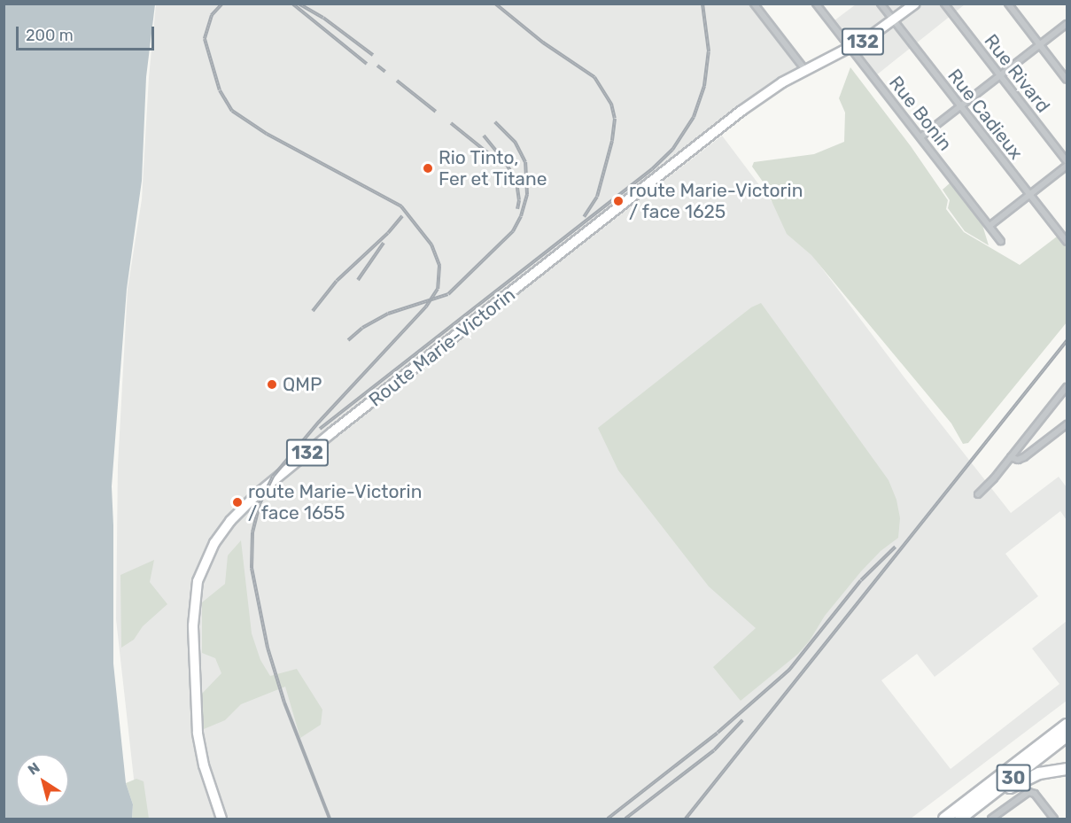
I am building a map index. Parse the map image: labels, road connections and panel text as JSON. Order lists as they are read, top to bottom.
{
  "streets": {
    "highway": ["30"],
    "main road": ["132", "Route Marie-Victorin"],
    "street": ["Rue Rivard", "Rue Bonin", "Rue Cadieux"]
  },
  "crossings": [
    ["Rue Bonin", "Route Marie-Victorin"],
    ["Rue Cadieux", "Route Marie-Victorin"]
  ],
  "places": [
    "Rio Tinto, Fer et Titane",
    "route Marie-Victorin / face 1625",
    "QMP",
    "route Marie-Victorin / face 1655"
  ],
  "scale_bar": "200 m",
  "north": "top left"
}
